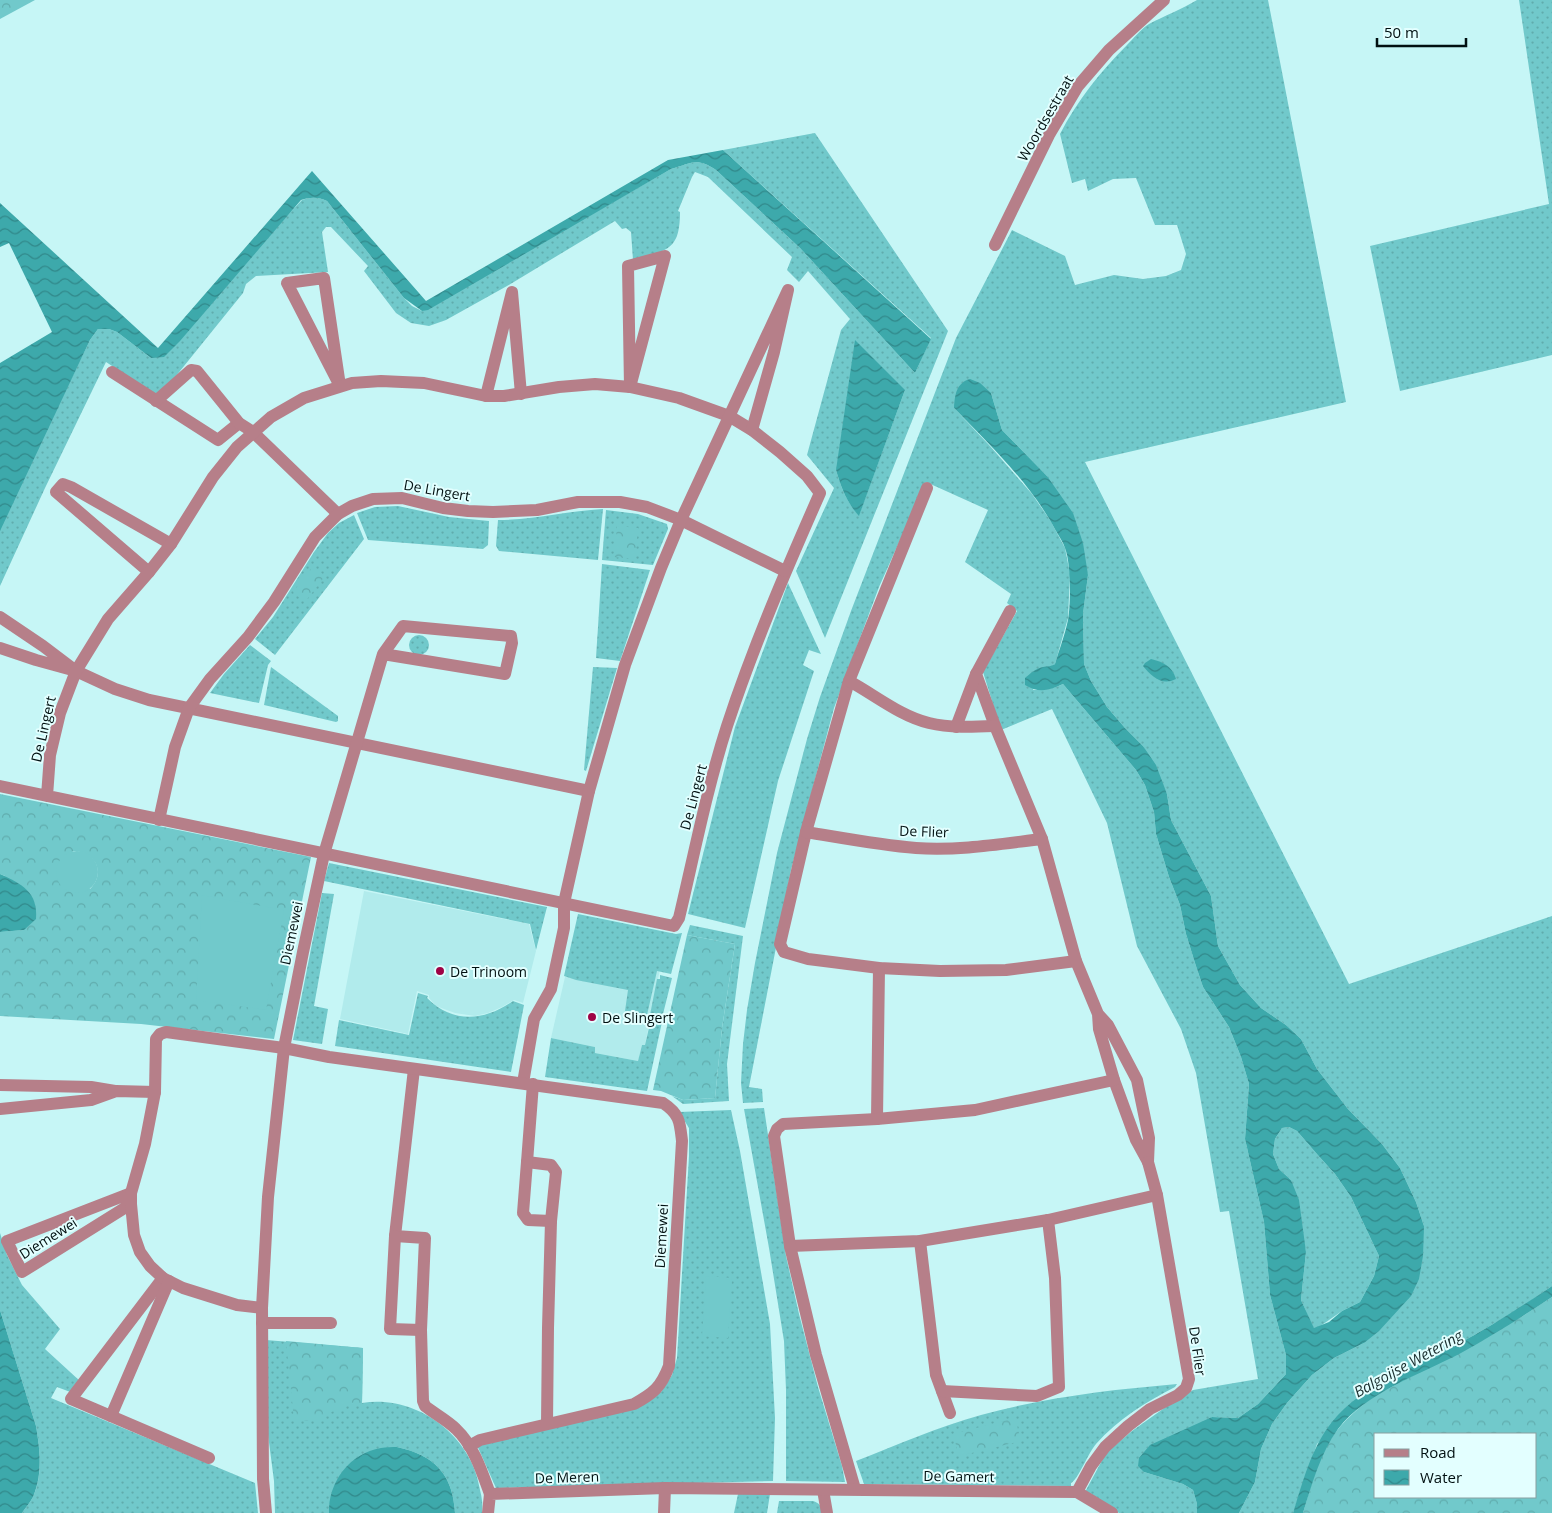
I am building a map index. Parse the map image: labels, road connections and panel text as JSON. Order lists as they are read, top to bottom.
{
  "streets": {
    "street": [
      "Woordsestraat",
      "De Lingert",
      "De Flier",
      "Diemewei",
      "De Gamert",
      "De Meren"
    ]
  },
  "crossings": [
    ["De Lingert", "Diemewei"],
    ["De Flier", "De Gamert"],
    ["De Gamert", "De Meren"]
  ],
  "water": ["Balgoijse Wetering"],
  "places": ["De Trinoom", "De Slingert"],
  "legend": ["Road", "Water"],
  "scale_bar": "50 m"
}
